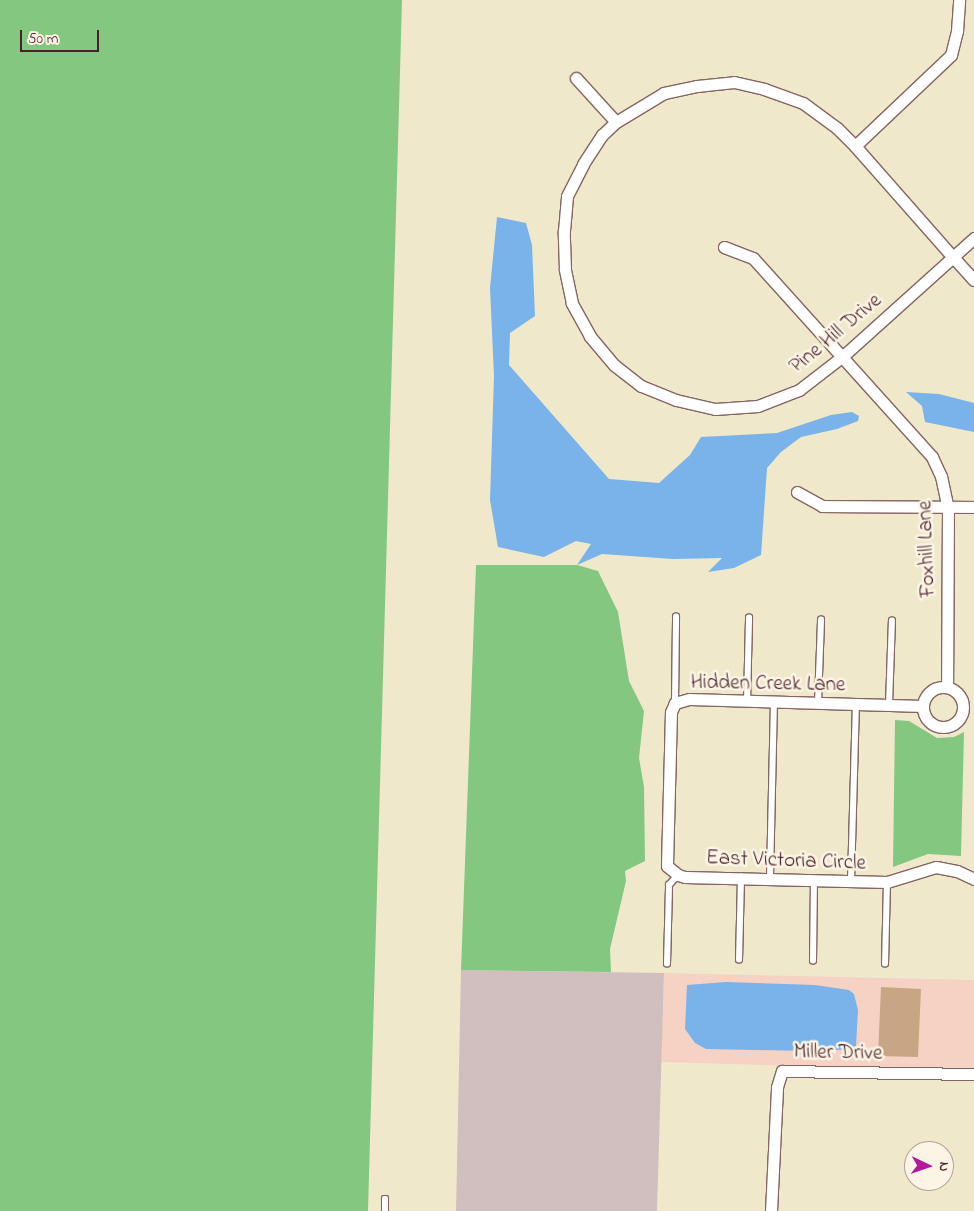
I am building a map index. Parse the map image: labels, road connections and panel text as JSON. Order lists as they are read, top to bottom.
{
  "streets": {
    "street": [
      "Pine Hill Drive",
      "Foxhill Lane",
      "Hidden Creek Lane",
      "East Victoria Circle",
      "Miller Drive"
    ]
  },
  "crossings": [
    ["Pine Hill Drive", "Foxhill Lane"],
    ["Foxhill Lane", "Hidden Creek Lane"],
    ["Hidden Creek Lane", "East Victoria Circle"]
  ],
  "scale_bar": "50 m",
  "north": "right"
}
